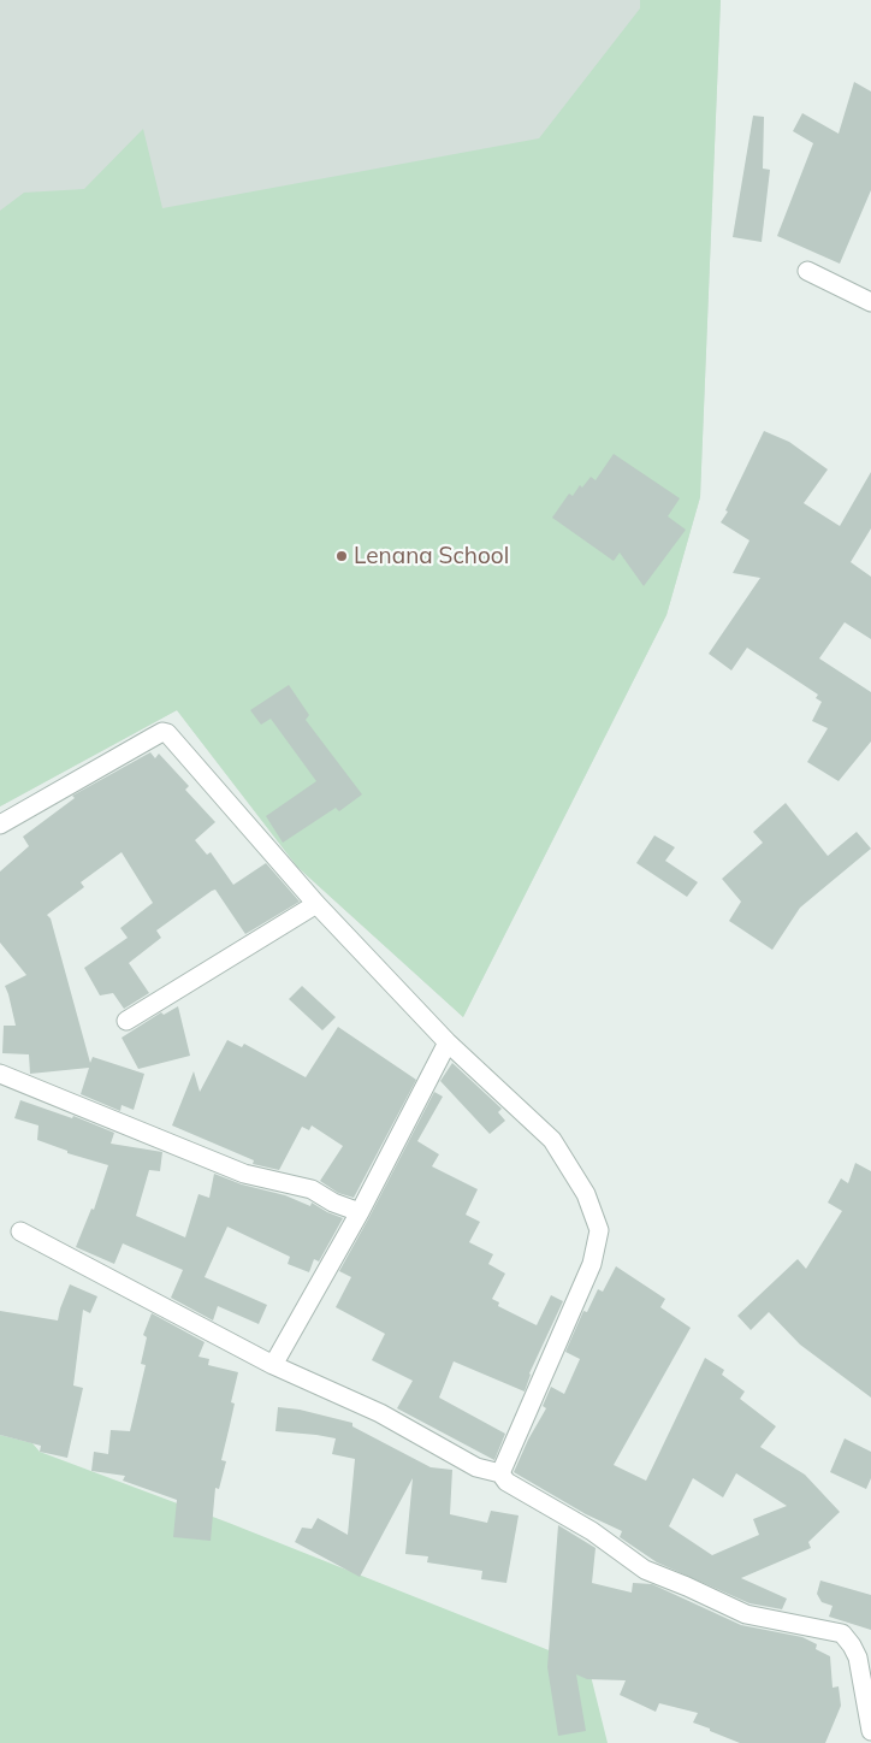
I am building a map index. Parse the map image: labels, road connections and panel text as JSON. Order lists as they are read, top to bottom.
{
  "places": ["Lenana School"]
}
